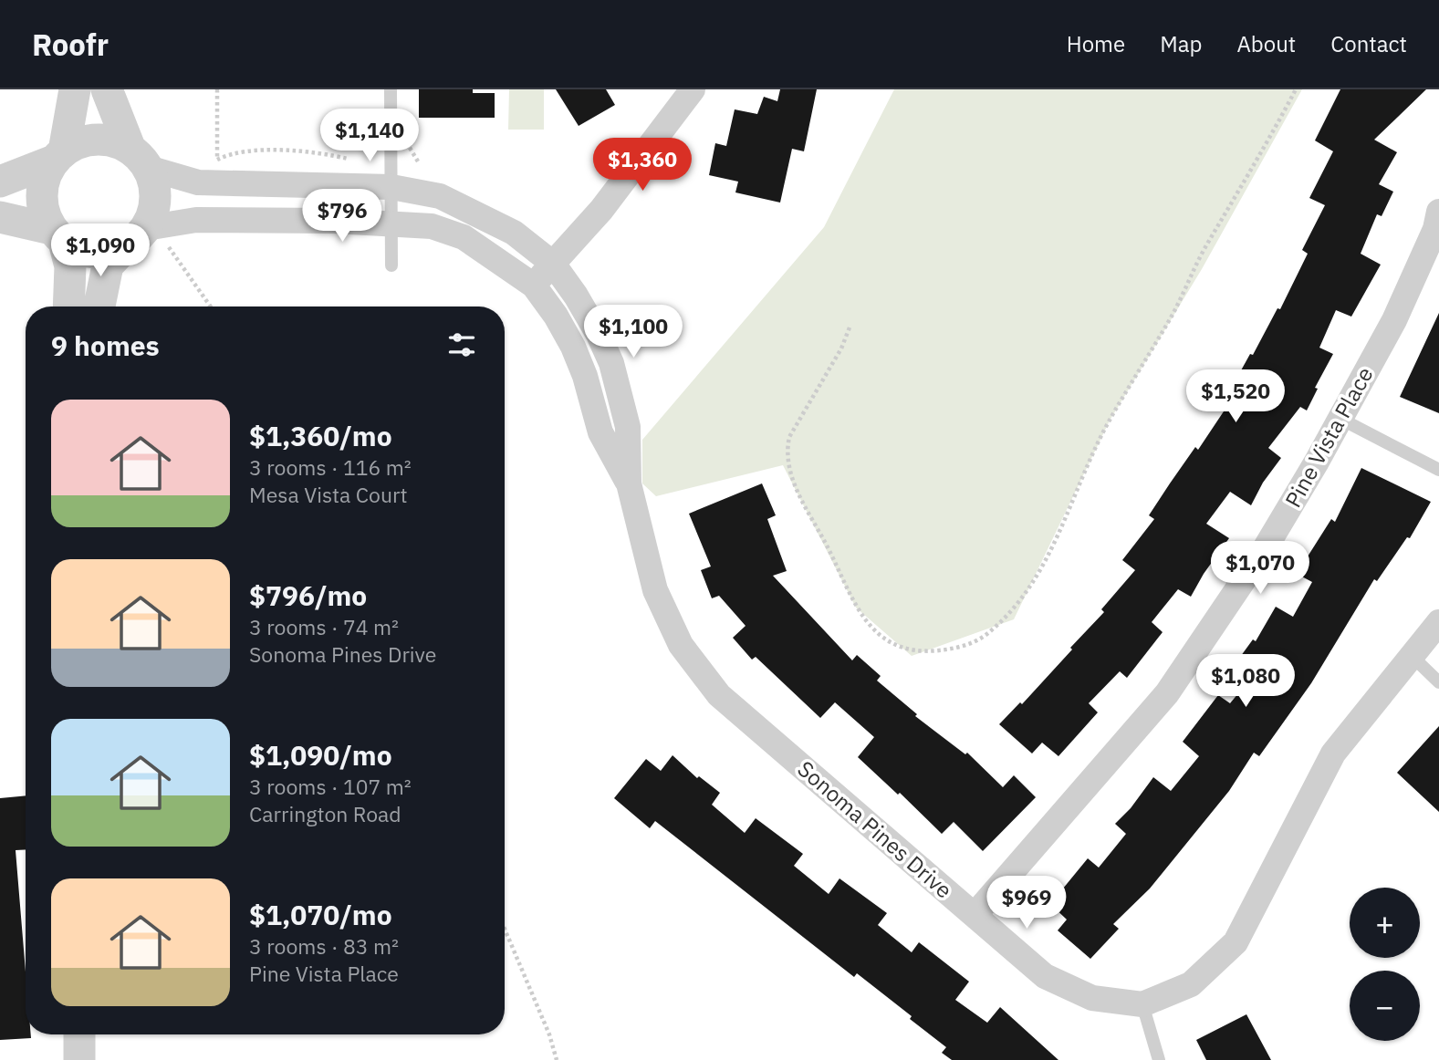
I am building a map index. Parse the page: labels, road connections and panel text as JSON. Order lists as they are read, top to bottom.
{
  "streets": {
    "street": ["Pine Vista Place", "Sonoma Pines Drive"]
  },
  "crossings": [
    ["Pine Vista Place", "Sonoma Pines Drive"]
  ],
  "page": {
    "header": "Roofr",
    "nav": [
      "Home",
      "Map",
      "About",
      "Contact"
    ],
    "price": [
      "$1,140",
      "$1,360",
      "$796",
      "$1,090",
      "$1,100",
      "$1,520",
      "$1,070",
      "$1,080",
      "$969"
    ],
    "heading": "9 homes",
    "list": [
      {
        "name": "$1,360/mo",
        "note": "3 rooms · 116 m² · Mesa Vista Court"
      },
      {
        "name": "$796/mo",
        "note": "3 rooms · 74 m² · Sonoma Pines Drive"
      },
      {
        "name": "$1,090/mo",
        "note": "3 rooms · 107 m² · Carrington Road"
      },
      {
        "name": "$1,070/mo",
        "note": "3 rooms · 83 m² · Pine Vista Place"
      }
    ],
    "map_buttons": ["+", "−"]
  }
}
